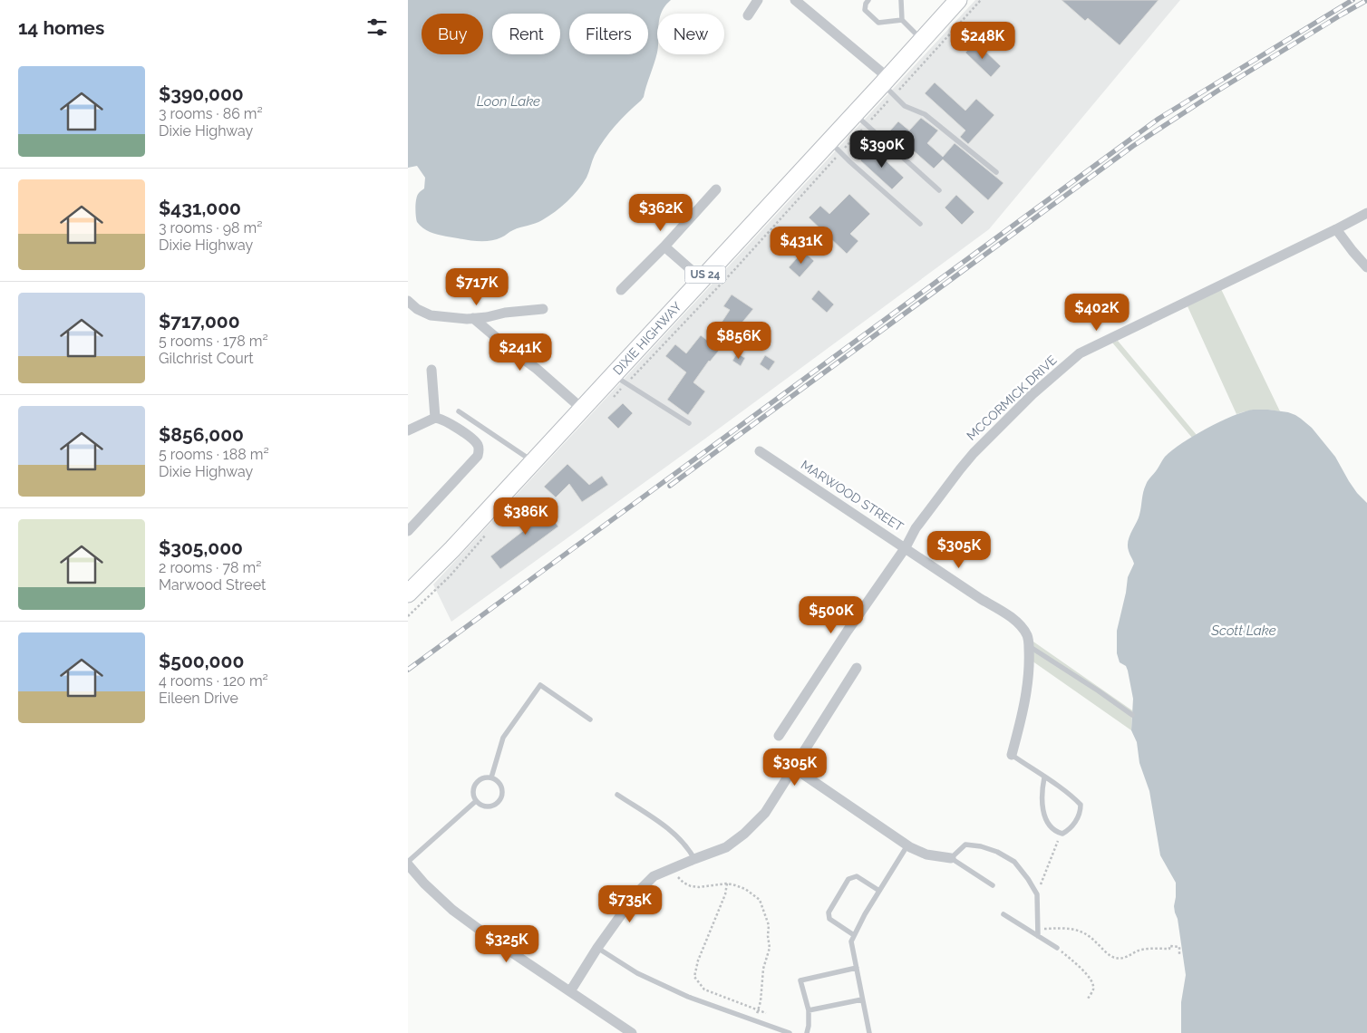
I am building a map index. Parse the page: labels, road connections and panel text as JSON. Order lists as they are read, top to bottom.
{
  "streets": {
    "main road": ["US 24", "DIXIE HIGHWAY"],
    "street": ["MCCORMICK DRIVE", "MARWOOD STREET"]
  },
  "crossings": [
    ["MCCORMICK DRIVE", "MARWOOD STREET"]
  ],
  "water": ["Loon Lake", "Scott Lake"],
  "page": {
    "heading": "14 homes",
    "chip": [
      "Buy",
      "Rent",
      "Filters",
      "New"
    ],
    "price": [
      "$248K",
      "$390K",
      "$362K",
      "$431K",
      "$717K",
      "$402K",
      "$856K",
      "$241K",
      "$386K",
      "$305K",
      "$500K",
      "$305K",
      "$735K",
      "$325K"
    ],
    "list": [
      {
        "name": "$390,000",
        "note": "3 rooms · 86 m² · Dixie Highway"
      },
      {
        "name": "$431,000",
        "note": "3 rooms · 98 m² · Dixie Highway"
      },
      {
        "name": "$717,000",
        "note": "5 rooms · 178 m² · Gilchrist Court"
      },
      {
        "name": "$856,000",
        "note": "5 rooms · 188 m² · Dixie Highway"
      },
      {
        "name": "$305,000",
        "note": "2 rooms · 78 m² · Marwood Street"
      },
      {
        "name": "$500,000",
        "note": "4 rooms · 120 m² · Eileen Drive"
      }
    ]
  }
}
